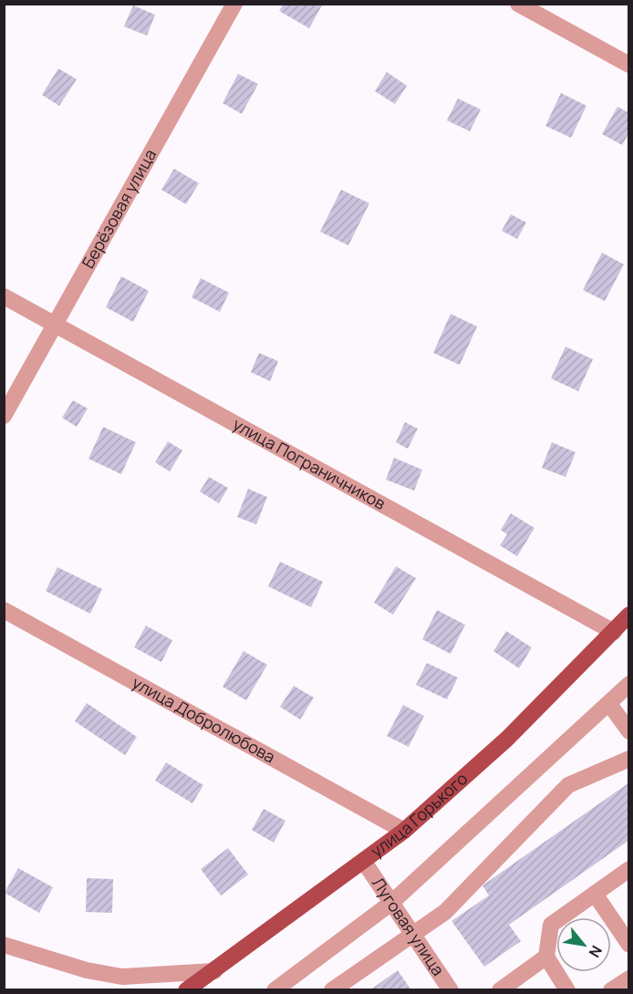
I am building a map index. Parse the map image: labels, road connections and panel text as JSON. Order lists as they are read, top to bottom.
{
  "streets": {
    "main road": ["улица Горького"],
    "street": [
      "Берёзовая улица",
      "улица Пограничников",
      "улица Добролюбова",
      "Луговая улица"
    ]
  },
  "crossings": [
    ["Берёзовая улица", "улица Пограничников"],
    ["улица Пограничников", "улица Горького"],
    ["улица Добролюбова", "улица Горького"],
    ["улица Горького", "Луговая улица"]
  ],
  "north": "bottom right"
}
